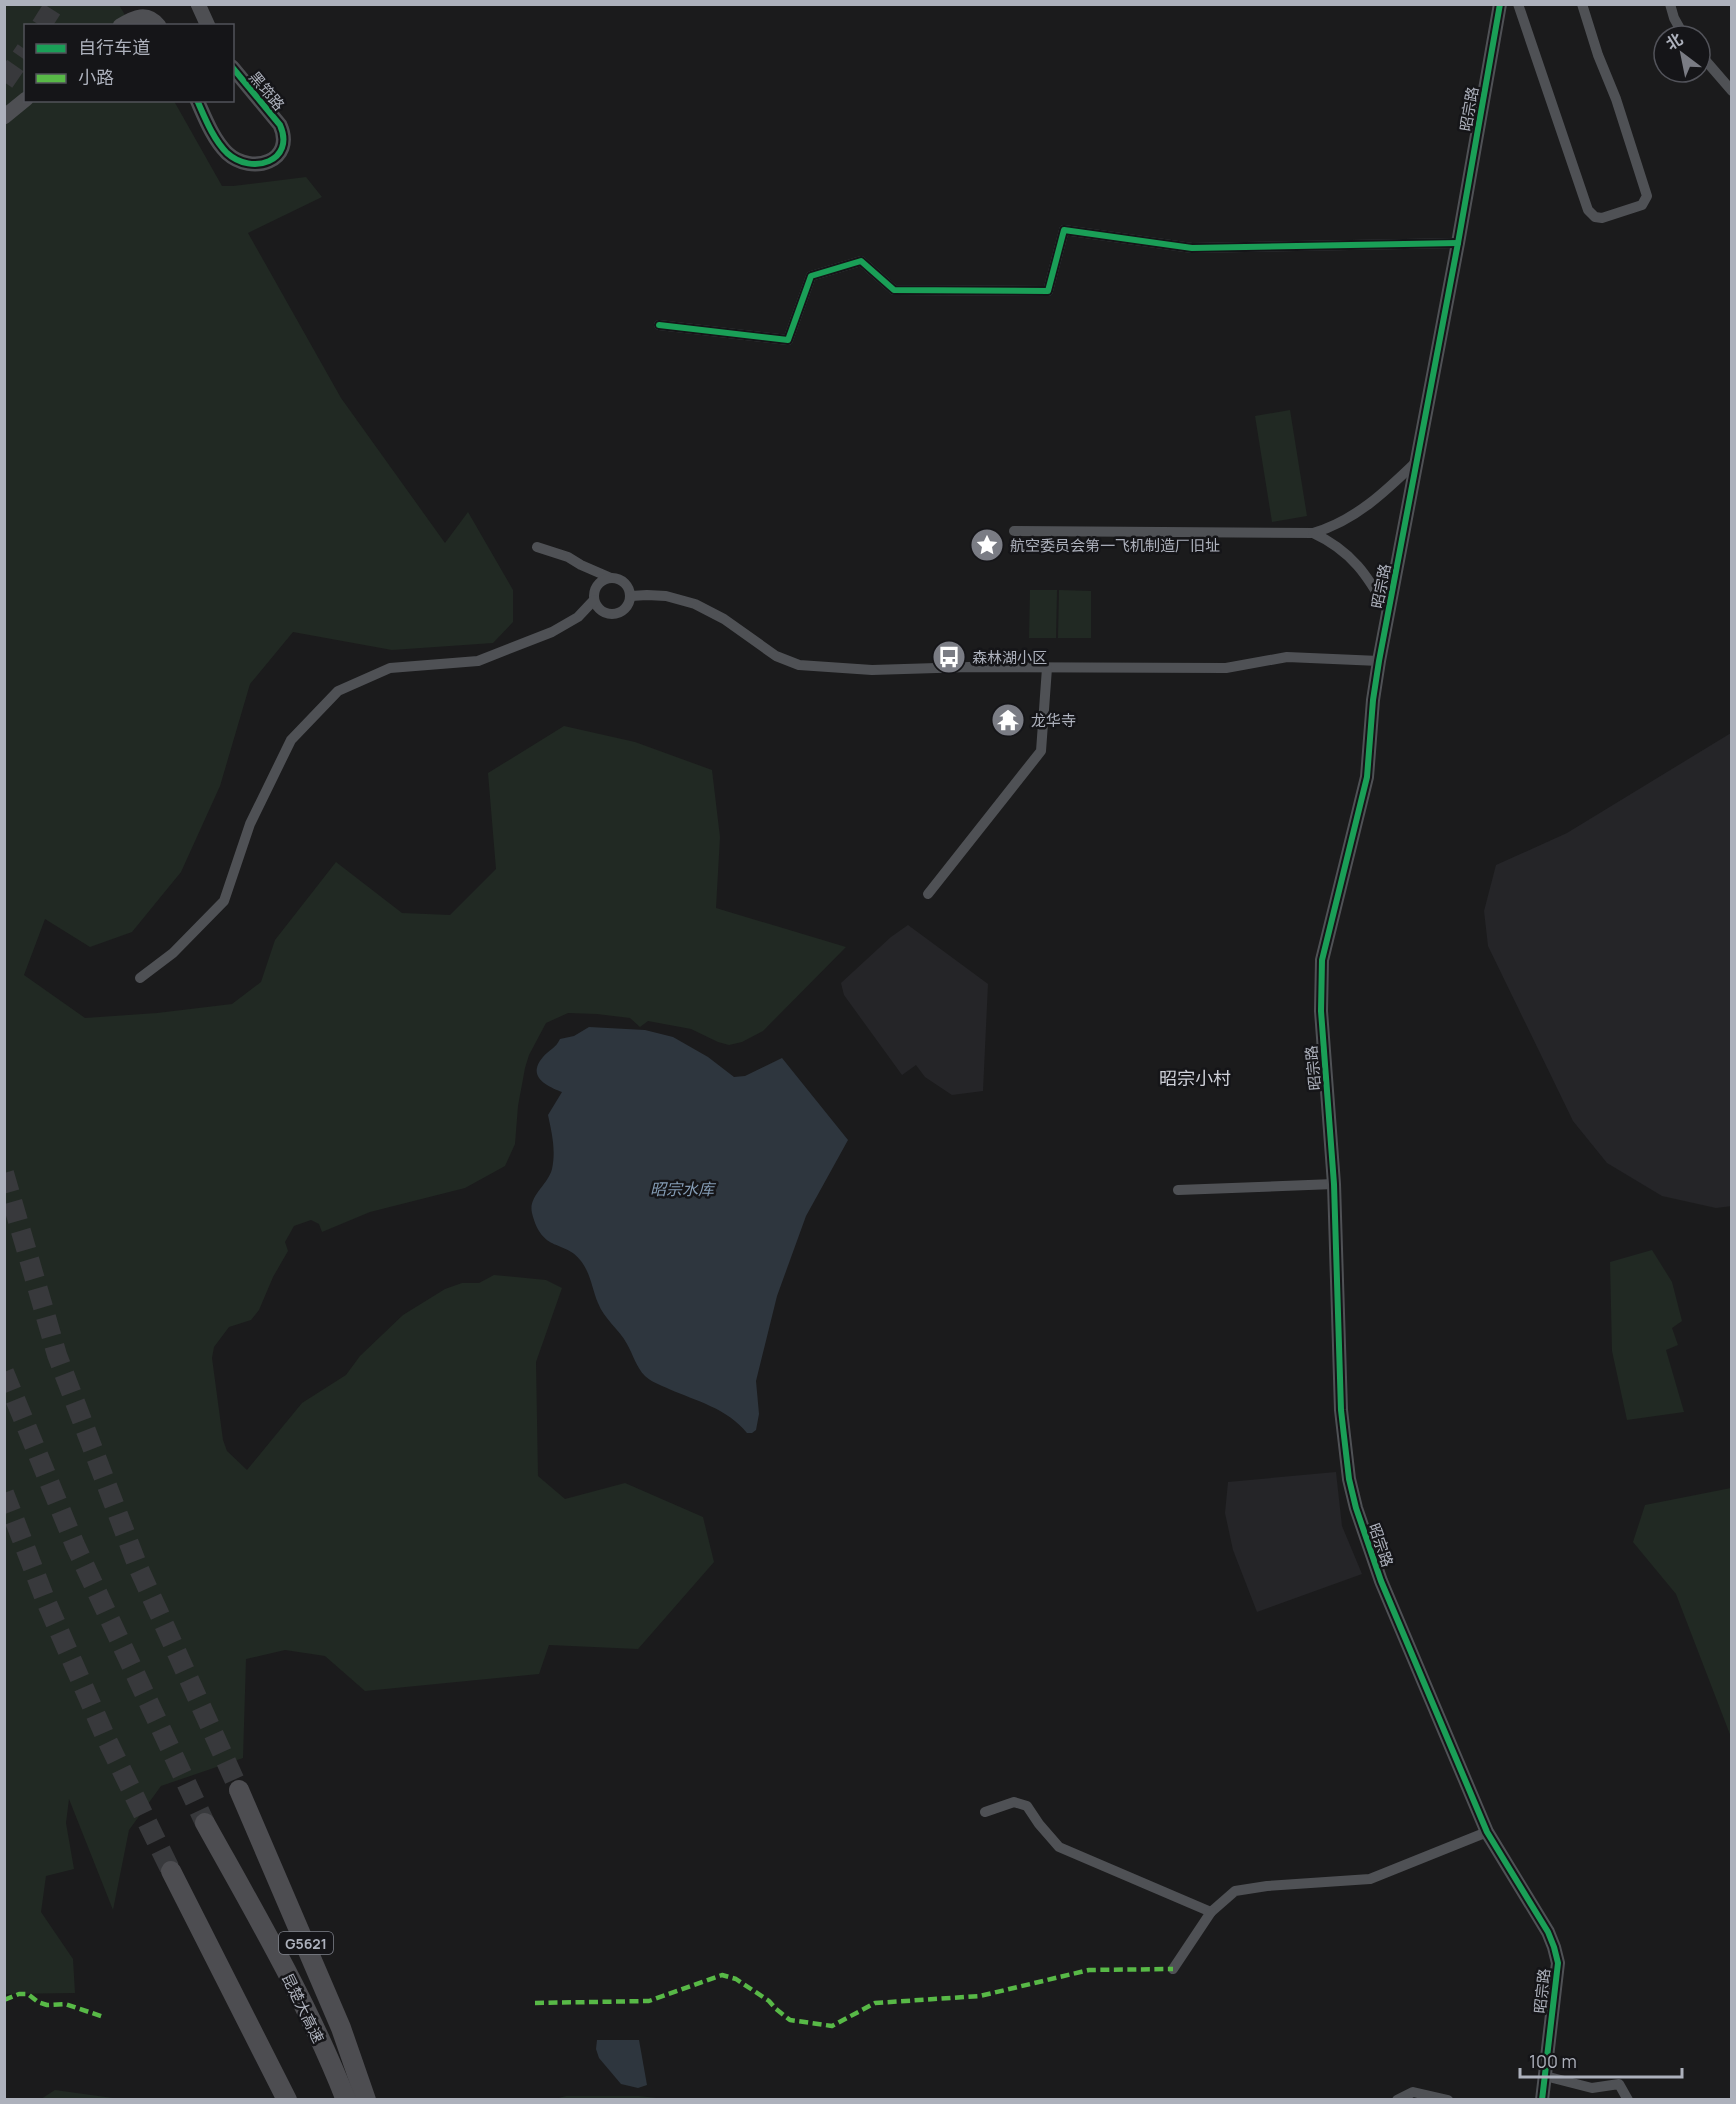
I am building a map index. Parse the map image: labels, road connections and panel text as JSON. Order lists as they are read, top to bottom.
{
  "streets": {
    "highway": ["G5621", "昆楚大高速"],
    "main road": ["黑筇路"],
    "street": ["昭宗路"]
  },
  "districts": ["昭宗小村"],
  "water": ["昭宗水库"],
  "places": {
    "place": ["航空委员会第一飞机制造厂旧址"],
    "bus stop": ["森林湖小区"],
    "temple": ["龙华寺"]
  },
  "legend": ["自行车道", "小路"],
  "scale_bar": "100 m",
  "north": "top left"
}
